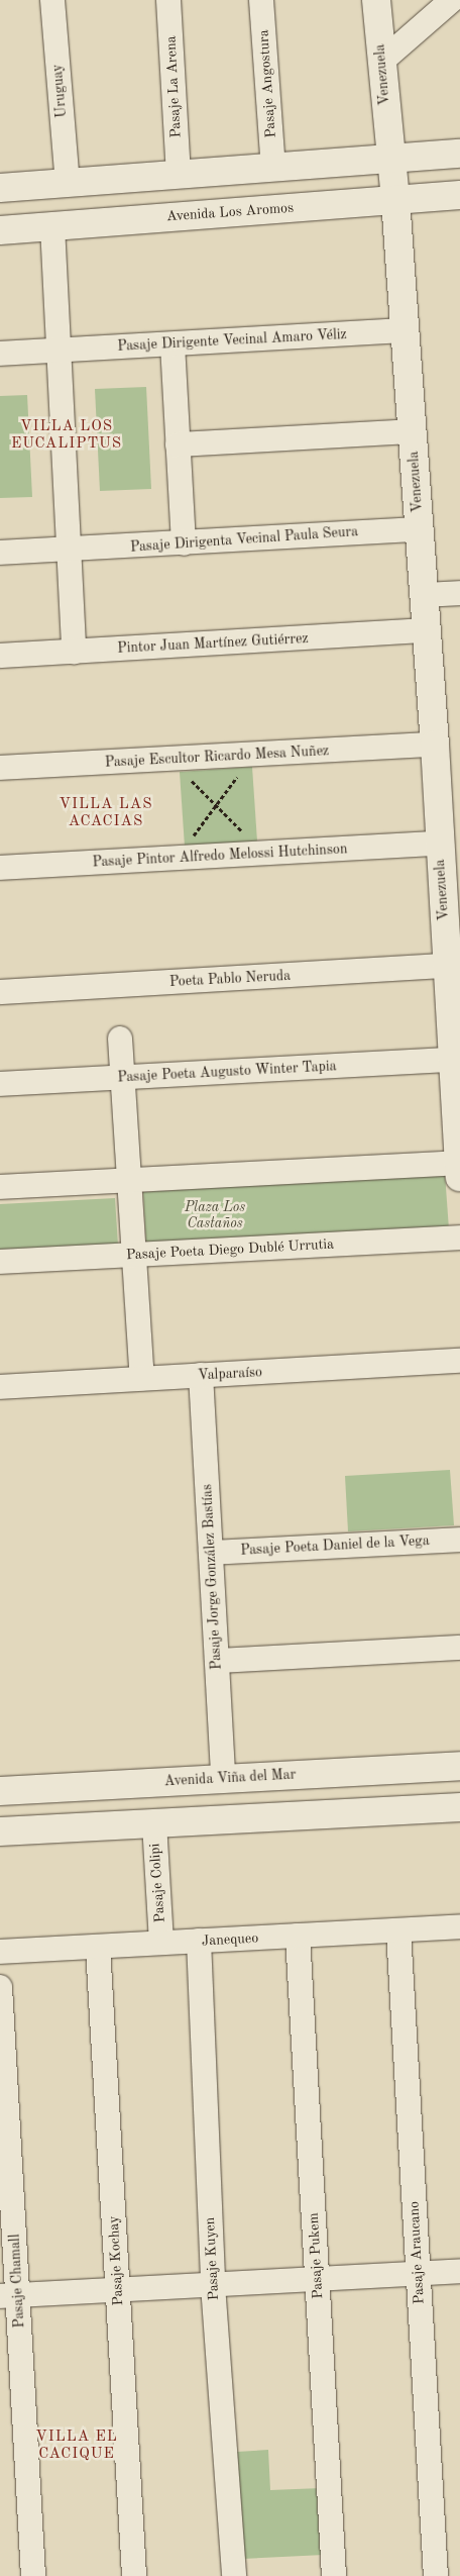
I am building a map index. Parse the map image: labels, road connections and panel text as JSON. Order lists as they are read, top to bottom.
{
  "streets": {
    "street": [
      "Venezuela",
      "Pasaje Angostura",
      "Pasaje La Arena",
      "Uruguay",
      "Avenida Los Aromos",
      "Pasaje Dirigente Vecinal Amaro Véliz",
      "Pasaje Dirigenta Vecinal Paula Seura",
      "Pintor Juan Martínez Gutiérrez",
      "Pasaje Escultor Ricardo Mesa Nuñez",
      "Pasaje Pintor Alfredo Melossi Hutchinson",
      "Poeta Pablo Neruda",
      "Pasaje Poeta Augusto Winter Tapia",
      "Pasaje Poeta Diego Dublé Urrutia",
      "Valparaíso",
      "Pasaje Poeta Daniel de la Vega",
      "Pasaje Jorge González Bastías",
      "Avenida Viña del Mar",
      "Pasaje Colipi",
      "Janequeo",
      "Pasaje Araucano",
      "Pasaje Pukem",
      "Pasaje Kuyen",
      "Pasaje Kochay",
      "Pasaje Chamall"
    ]
  },
  "crossings": [
    ["Venezuela", "Avenida Los Aromos"],
    ["Venezuela", "Pasaje Dirigente Vecinal Amaro Véliz"],
    ["Venezuela", "Pasaje Dirigenta Vecinal Paula Seura"],
    ["Venezuela", "Pintor Juan Martínez Gutiérrez"],
    ["Venezuela", "Pasaje Escultor Ricardo Mesa Nuñez"],
    ["Venezuela", "Pasaje Pintor Alfredo Melossi Hutchinson"],
    ["Venezuela", "Poeta Pablo Neruda"],
    ["Venezuela", "Pasaje Poeta Augusto Winter Tapia"],
    ["Valparaíso", "Pasaje Jorge González Bastías"],
    ["Pasaje Poeta Daniel de la Vega", "Pasaje Jorge González Bastías"],
    ["Pasaje Jorge González Bastías", "Avenida Viña del Mar"],
    ["Pasaje Colipi", "Janequeo"],
    ["Janequeo", "Pasaje Araucano"],
    ["Janequeo", "Pasaje Pukem"],
    ["Janequeo", "Pasaje Kuyen"],
    ["Janequeo", "Pasaje Kochay"]
  ],
  "districts": ["VILLA LOS EUCALIPTUS", "VILLA LAS ACACIAS", "VILLA EL CACIQUE"],
  "parks": ["Plaza Los Castaños"]
}
